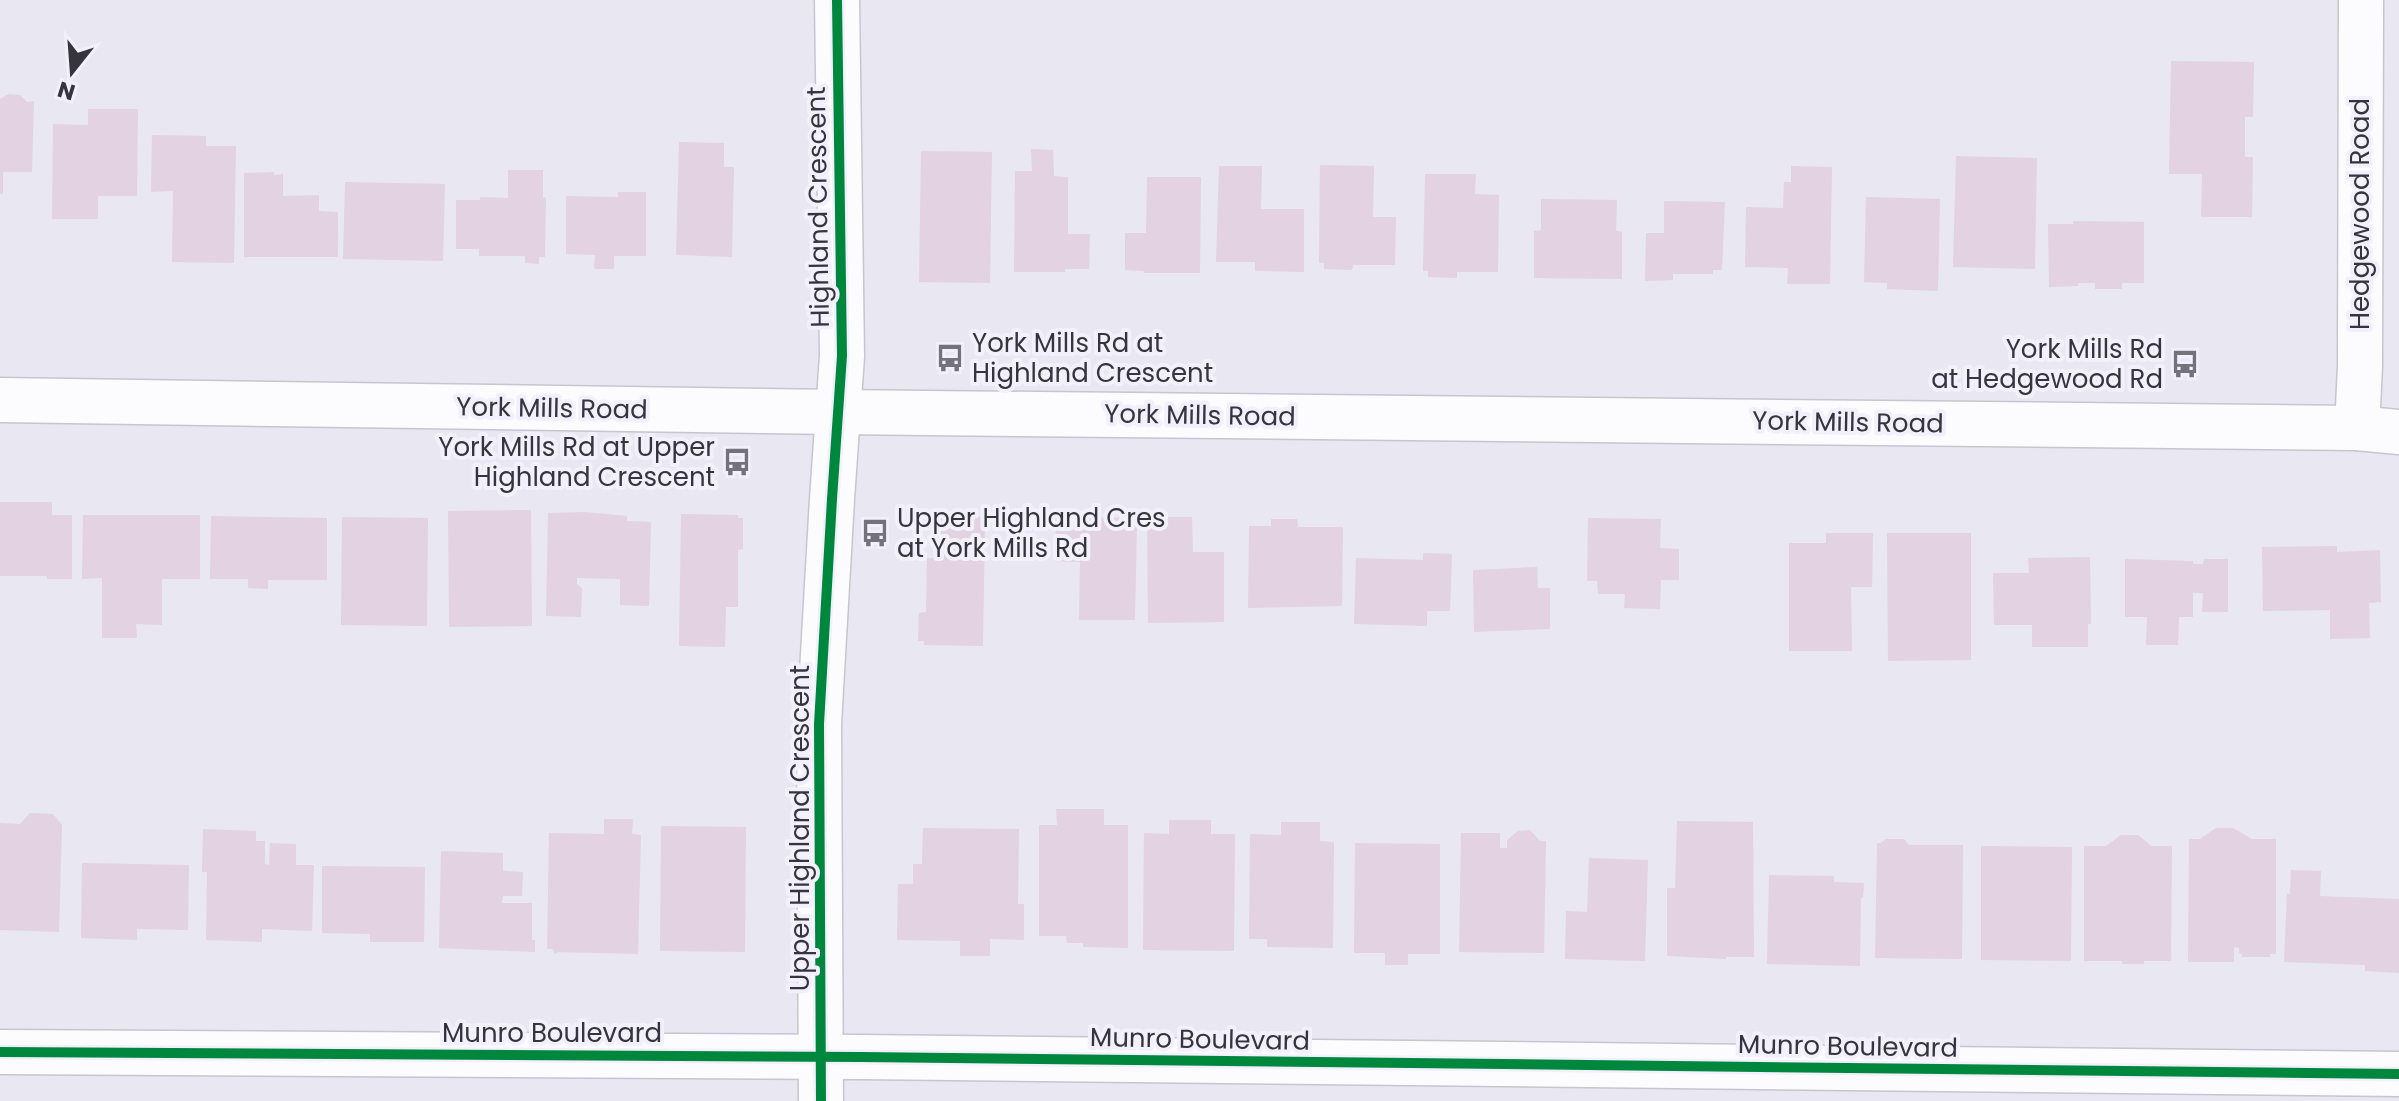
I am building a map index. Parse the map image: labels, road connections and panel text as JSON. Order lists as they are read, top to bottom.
{
  "streets": {
    "street": [
      "Highland Crescent",
      "Hedgewood Road",
      "York Mills Road",
      "Upper Highland Crescent",
      "Munro Boulevard"
    ]
  },
  "crossings": [
    ["Highland Crescent", "York Mills Road"],
    ["Highland Crescent", "Upper Highland Crescent"],
    ["Hedgewood Road", "York Mills Road"],
    ["York Mills Road", "Upper Highland Crescent"],
    ["Upper Highland Crescent", "Munro Boulevard"]
  ],
  "places": {
    "bus stop": [
      "York Mills Rd at Highland Crescent",
      "York Mills Rd at Hedgewood Rd",
      "York Mills Rd at Upper Highland Crescent",
      "Upper Highland Cres at York Mills Rd"
    ]
  },
  "north": "bottom"
}
